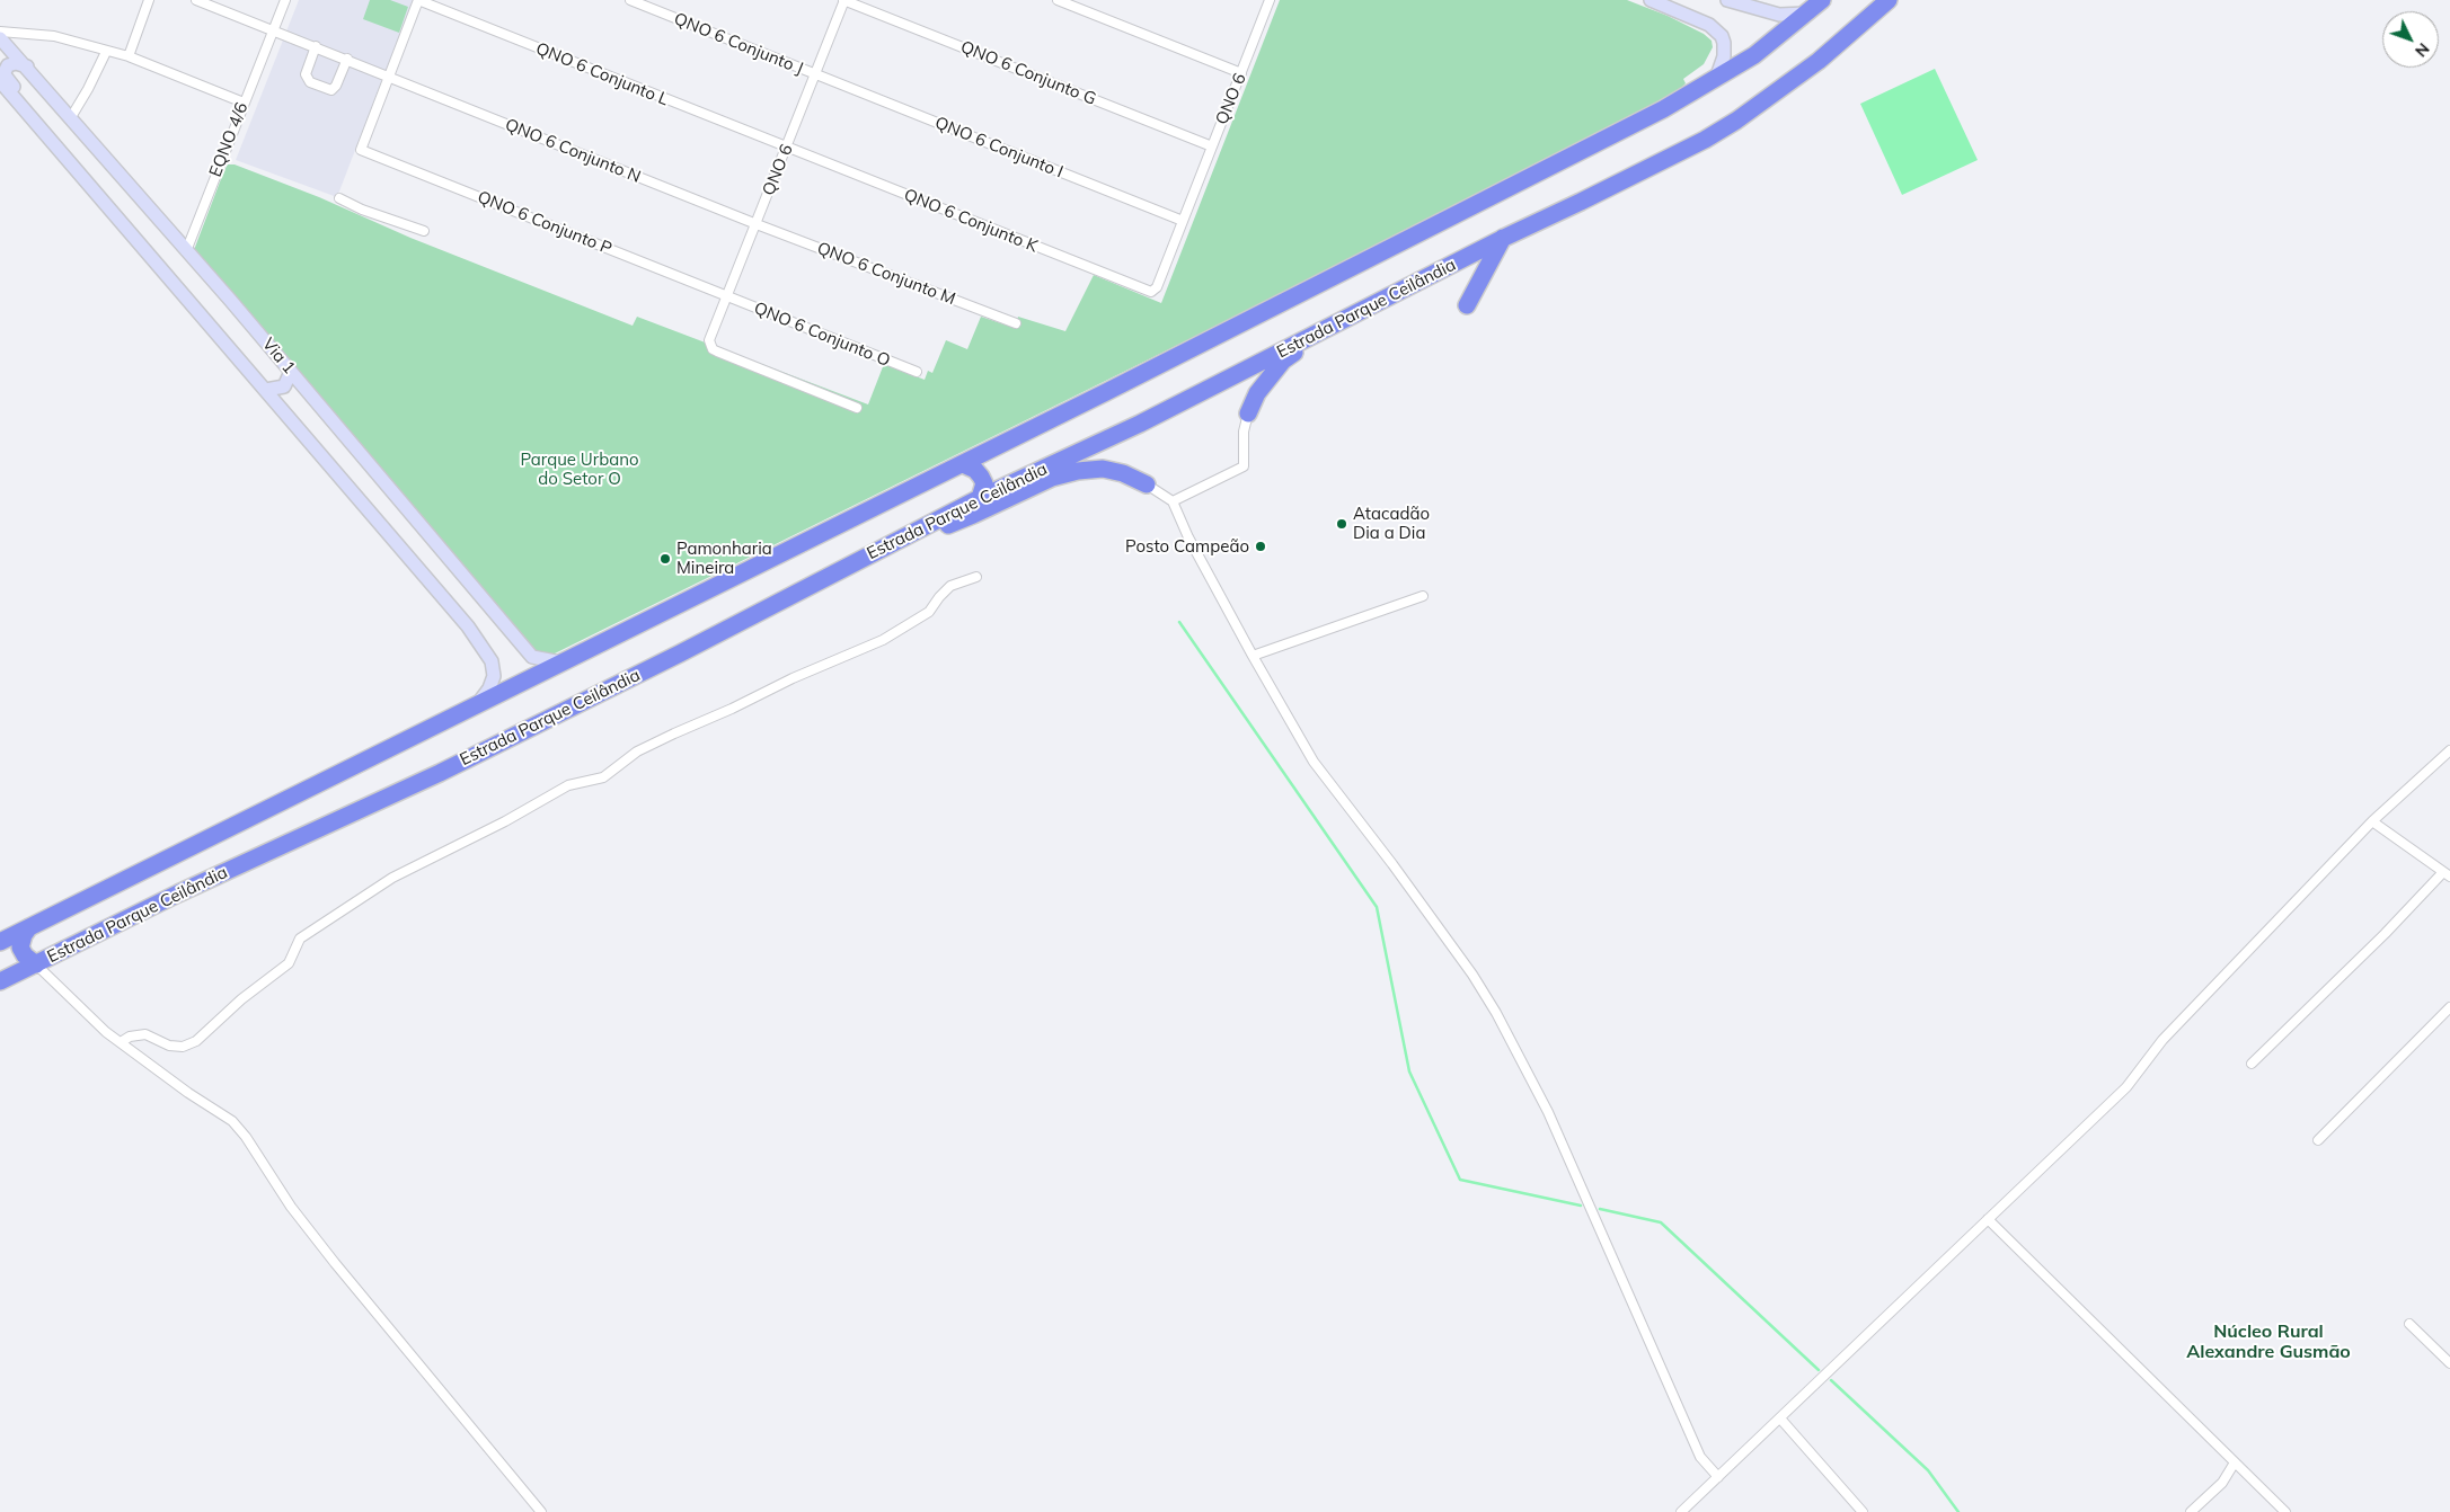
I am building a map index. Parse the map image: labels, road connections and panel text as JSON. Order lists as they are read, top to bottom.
{
  "streets": {
    "highway": ["Estrada Parque Ceilândia"],
    "main road": ["Via 1"],
    "street": [
      "QNO 6 Conjunto J",
      "QNO 6 Conjunto G",
      "QNO 6 Conjunto L",
      "QNO 6",
      "EQNO 4/6",
      "QNO 6 Conjunto I",
      "QNO 6 Conjunto N",
      "QNO 6 Conjunto K",
      "QNO 6 Conjunto P",
      "QNO 6 Conjunto M",
      "QNO 6 Conjunto O"
    ]
  },
  "crossings": [
    ["QNO 6 Conjunto J", "QNO 6"],
    ["QNO 6 Conjunto J", "QNO 6 Conjunto I"],
    ["QNO 6 Conjunto G", "QNO 6"],
    ["QNO 6 Conjunto L", "QNO 6"],
    ["QNO 6 Conjunto L", "QNO 6 Conjunto K"],
    ["QNO 6", "QNO 6 Conjunto I"],
    ["QNO 6", "QNO 6 Conjunto N"],
    ["QNO 6", "QNO 6 Conjunto K"],
    ["QNO 6", "QNO 6 Conjunto P"],
    ["QNO 6", "QNO 6 Conjunto M"],
    ["QNO 6", "QNO 6 Conjunto O"],
    ["EQNO 4/6", "Via 1"],
    ["QNO 6 Conjunto N", "QNO 6 Conjunto P"],
    ["QNO 6 Conjunto N", "QNO 6 Conjunto M"],
    ["QNO 6 Conjunto P", "QNO 6 Conjunto O"]
  ],
  "districts": ["Núcleo Rural Alexandre Gusmão"],
  "parks": ["Parque Urbano do Setor O"],
  "places": ["Atacadão Dia a Dia", "Posto Campeão", "Pamonharia Mineira"],
  "north": "bottom right"
}
